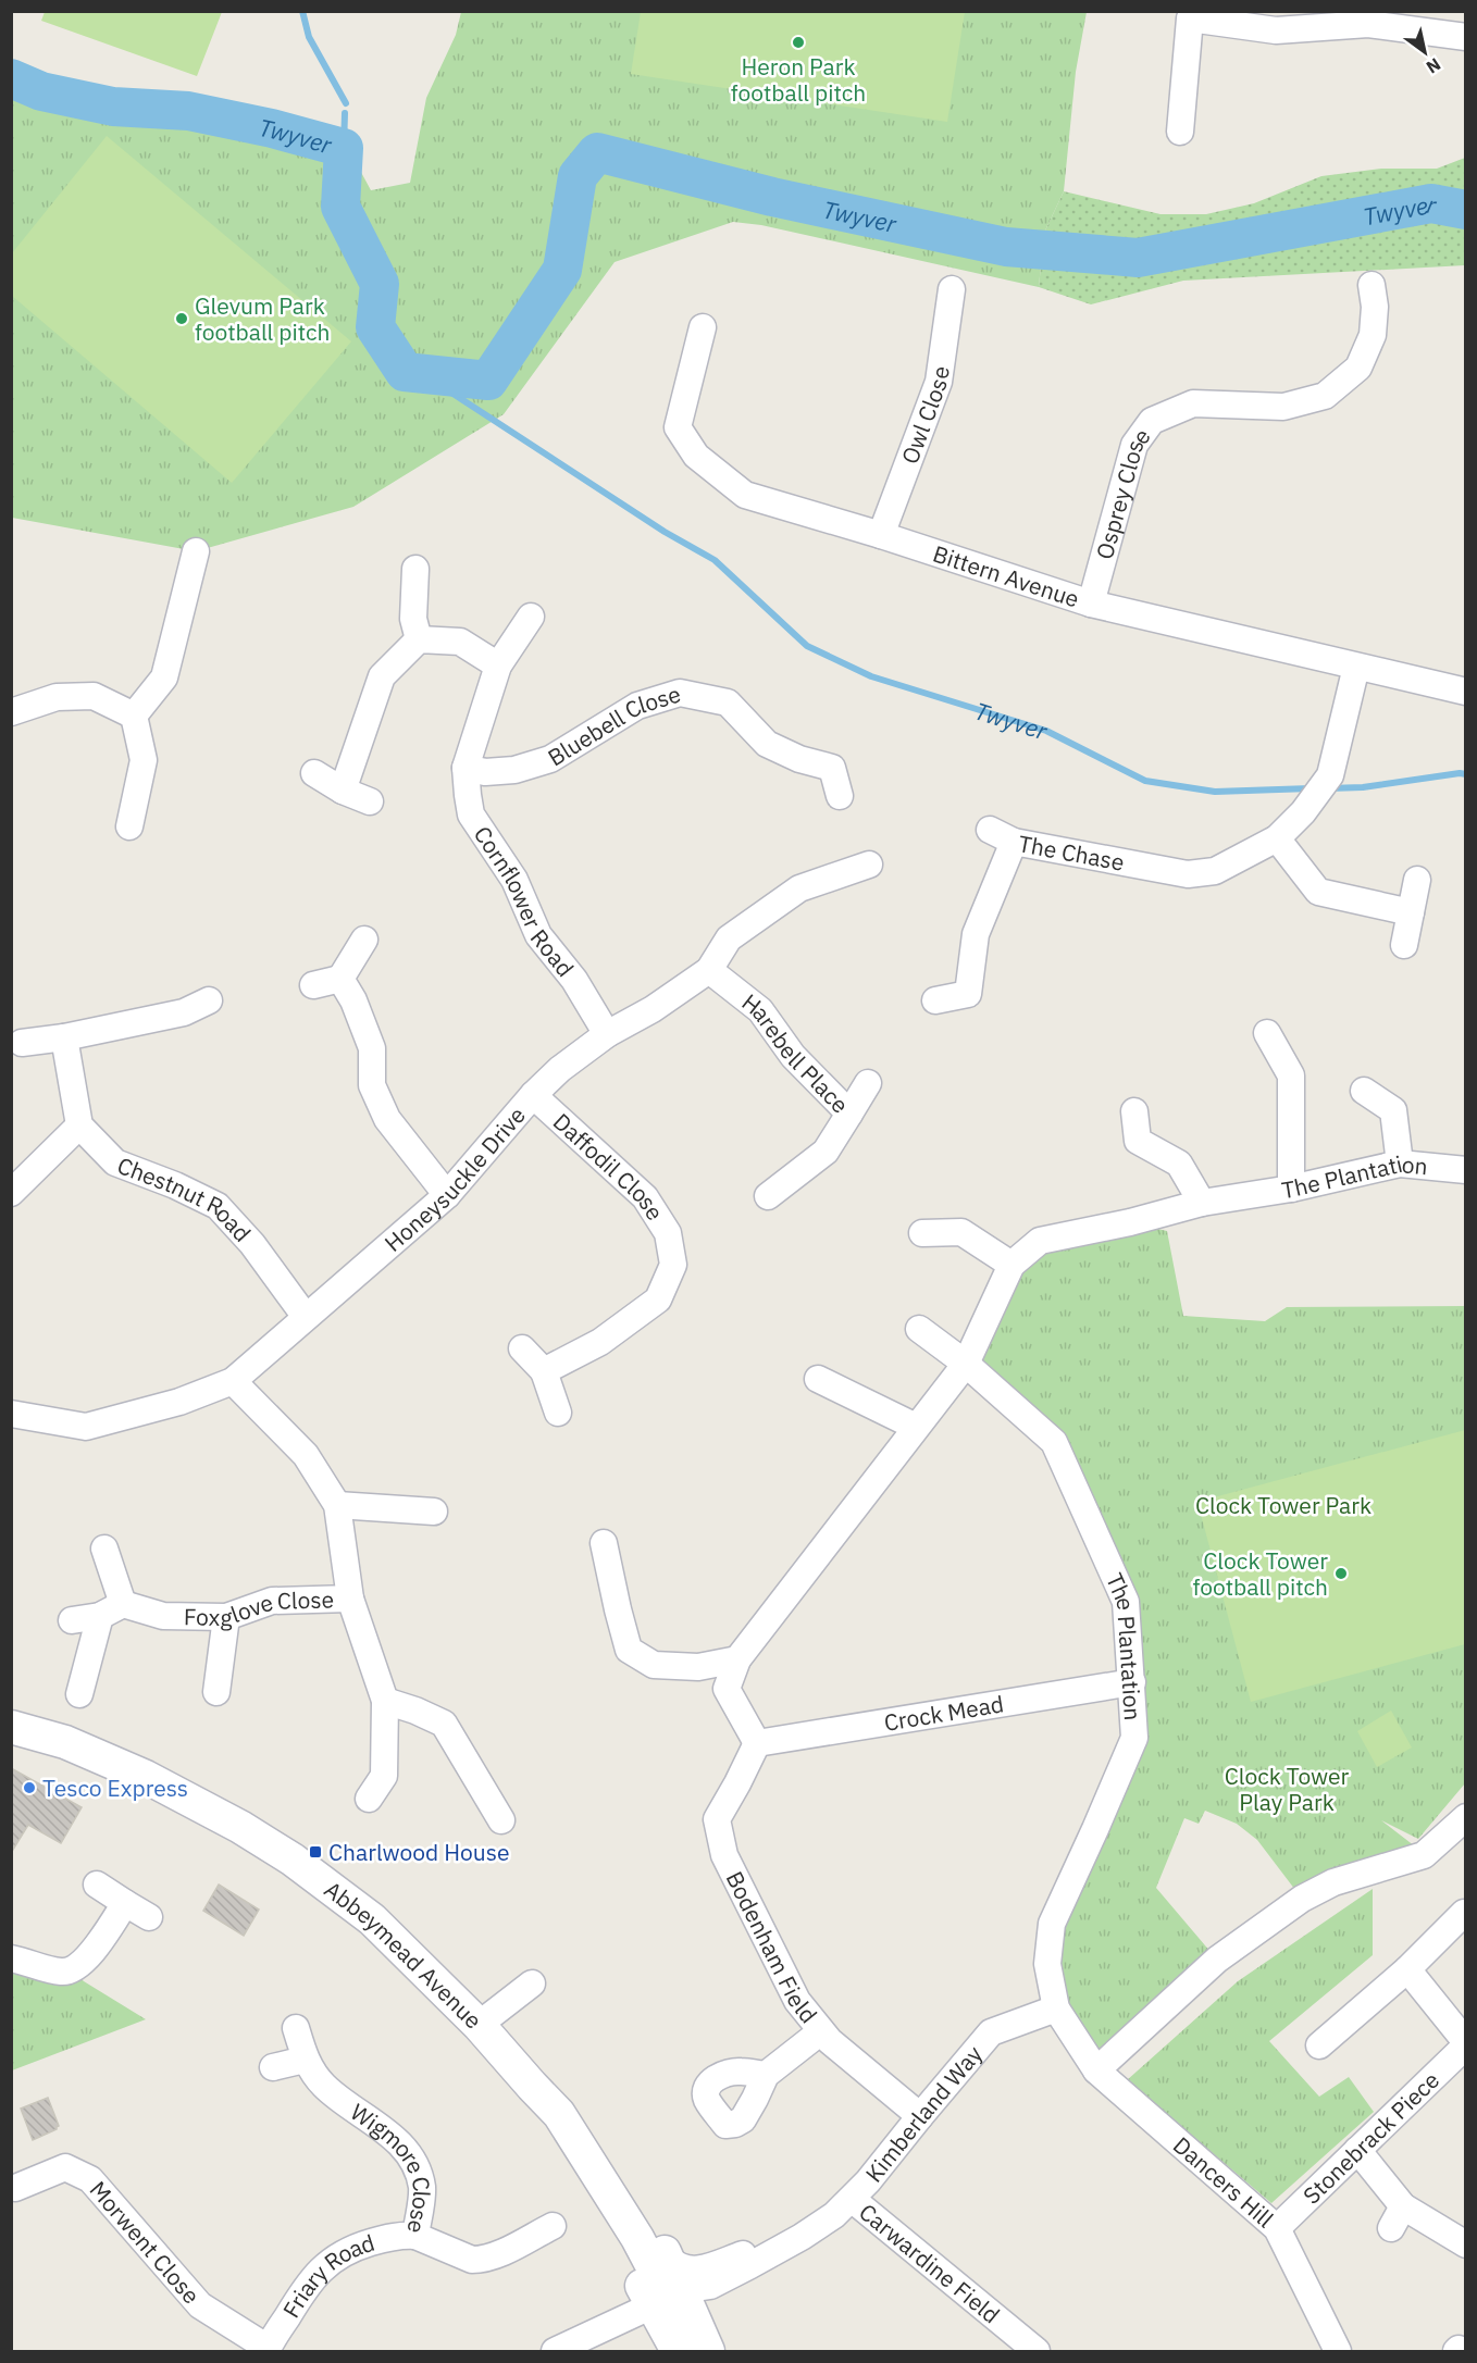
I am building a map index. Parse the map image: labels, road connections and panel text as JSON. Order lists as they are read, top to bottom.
{
  "streets": {
    "street": [
      "Owl Close",
      "Osprey Close",
      "Bittern Avenue",
      "Bluebell Close",
      "The Chase",
      "Cornflower Road",
      "Harebell Place",
      "Daffodil Close",
      "Honeysuckle Drive",
      "The Plantation",
      "Chestnut Road",
      "Foxglove Close",
      "Crock Mead",
      "Bodenham Field",
      "Abbeymead Avenue",
      "Kimberland Way",
      "Stonebrack Piece",
      "Wigmore Close",
      "Dancers Hill",
      "Morwent Close",
      "Carwardine Field",
      "Friary Road"
    ]
  },
  "crossings": [
    ["Owl Close", "Bittern Avenue"],
    ["Osprey Close", "Bittern Avenue"],
    ["Bittern Avenue", "The Chase"],
    ["Bluebell Close", "Cornflower Road"],
    ["Cornflower Road", "Honeysuckle Drive"],
    ["Harebell Place", "Honeysuckle Drive"],
    ["Daffodil Close", "Honeysuckle Drive"],
    ["Honeysuckle Drive", "Chestnut Road"],
    ["Honeysuckle Drive", "Foxglove Close"],
    ["The Plantation", "Crock Mead"],
    ["The Plantation", "Bodenham Field"],
    ["The Plantation", "Kimberland Way"],
    ["The Plantation", "Dancers Hill"],
    ["Crock Mead", "Bodenham Field"],
    ["Bodenham Field", "Kimberland Way"],
    ["Abbeymead Avenue", "Kimberland Way"],
    ["Kimberland Way", "Carwardine Field"],
    ["Stonebrack Piece", "Dancers Hill"],
    ["Wigmore Close", "Friary Road"],
    ["Morwent Close", "Friary Road"]
  ],
  "water": ["Twyver"],
  "parks": ["Clock Tower Park", "Clock Tower Play Park"],
  "places": {
    "other": [
      "Heron Park football pitch",
      "Glevum Park football pitch",
      "Clock Tower football pitch",
      "Tesco Express"
    ],
    "transit": ["Charlwood House"]
  },
  "north": "bottom right"
}
